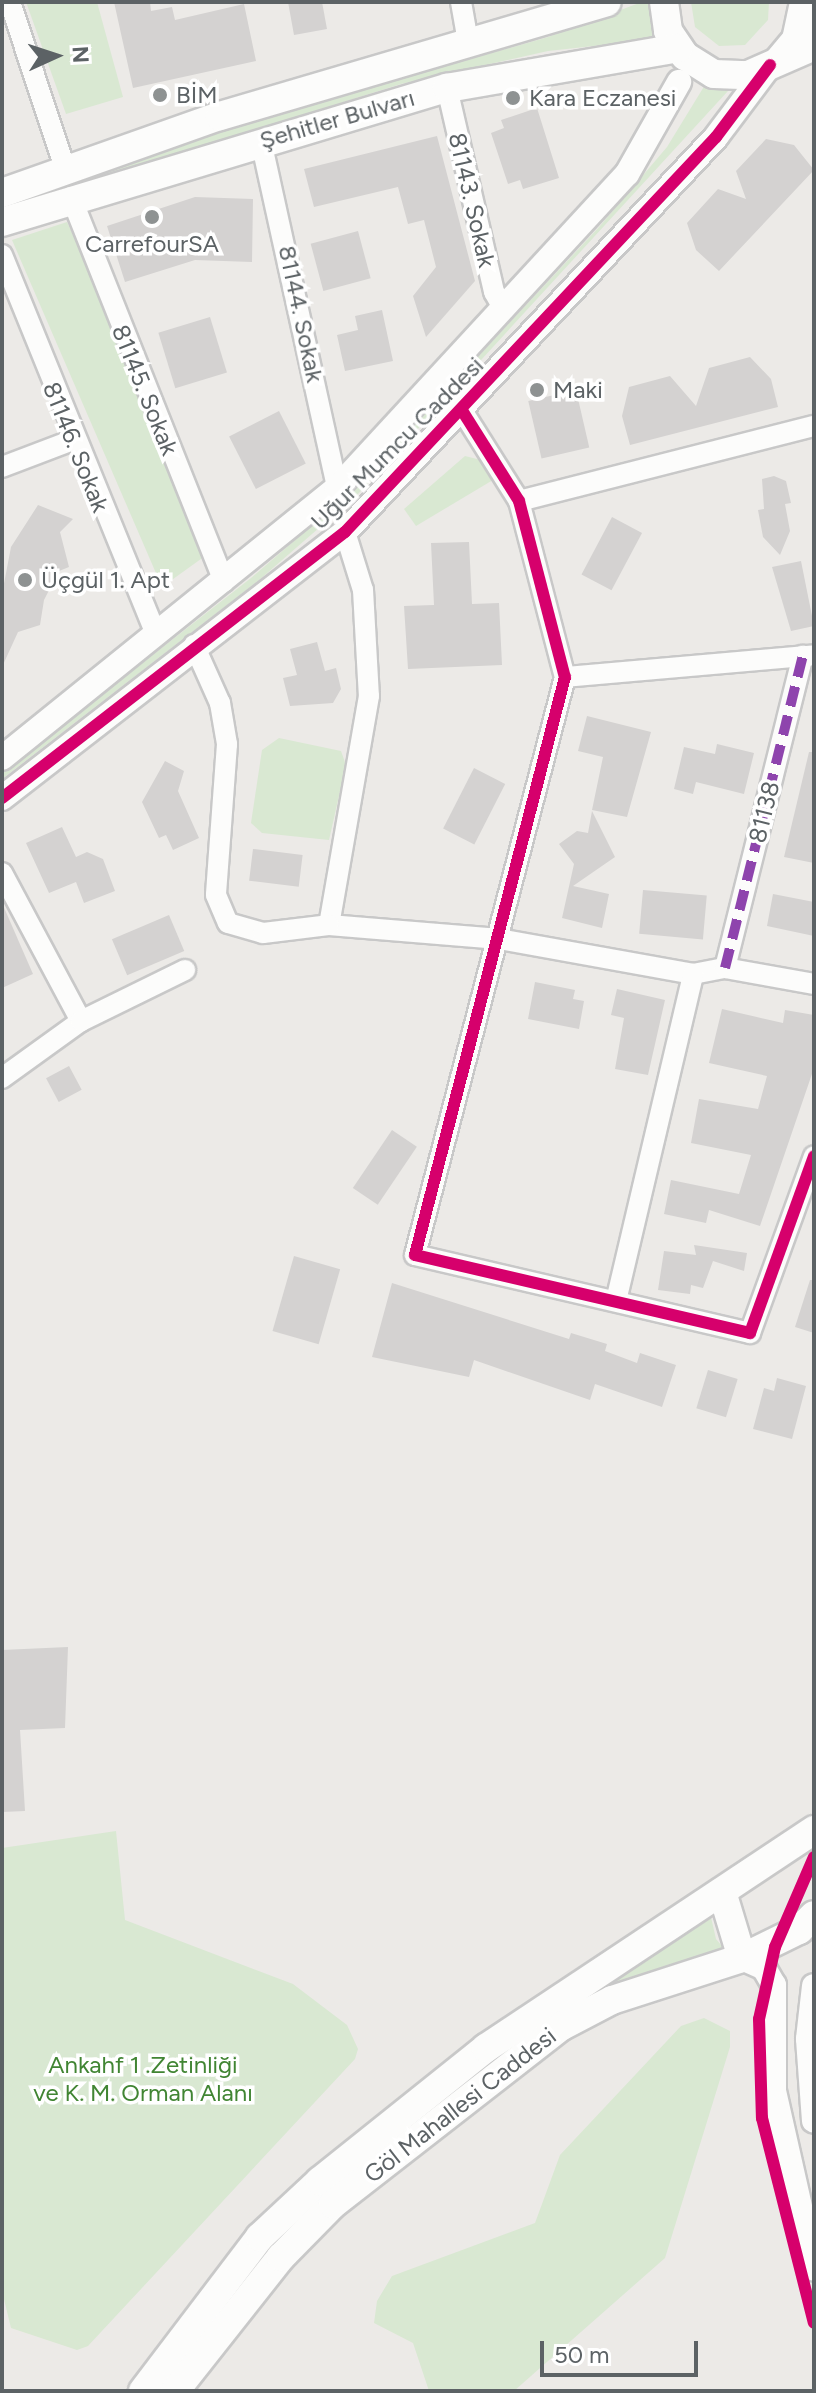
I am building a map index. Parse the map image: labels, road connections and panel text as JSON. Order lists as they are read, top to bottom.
{
  "streets": {
    "main road": ["Şehitler Bulvarı", "Göl Mahallesi Caddesi"],
    "street": [
      "81143. Sokak",
      "81144. Sokak",
      "81145. Sokak",
      "Uğur Mumcu Caddesi",
      "81146. Sokak",
      "81138"
    ]
  },
  "crossings": [
    ["Şehitler Bulvarı", "81143. Sokak"],
    ["Şehitler Bulvarı", "81144. Sokak"],
    ["Şehitler Bulvarı", "81145. Sokak"],
    ["Şehitler Bulvarı", "Uğur Mumcu Caddesi"],
    ["81143. Sokak", "Uğur Mumcu Caddesi"],
    ["81144. Sokak", "Uğur Mumcu Caddesi"],
    ["81145. Sokak", "Uğur Mumcu Caddesi"],
    ["Uğur Mumcu Caddesi", "81146. Sokak"]
  ],
  "parks": ["Ankahf 1 .Zetinliği ve K. M. Orman Alanı"],
  "places": [
    "BİM",
    "Kara Eczanesi",
    "CarrefourSA",
    "Maki",
    "Üçgül 1. Apt"
  ],
  "scale_bar": "50 m",
  "north": "right"
}
